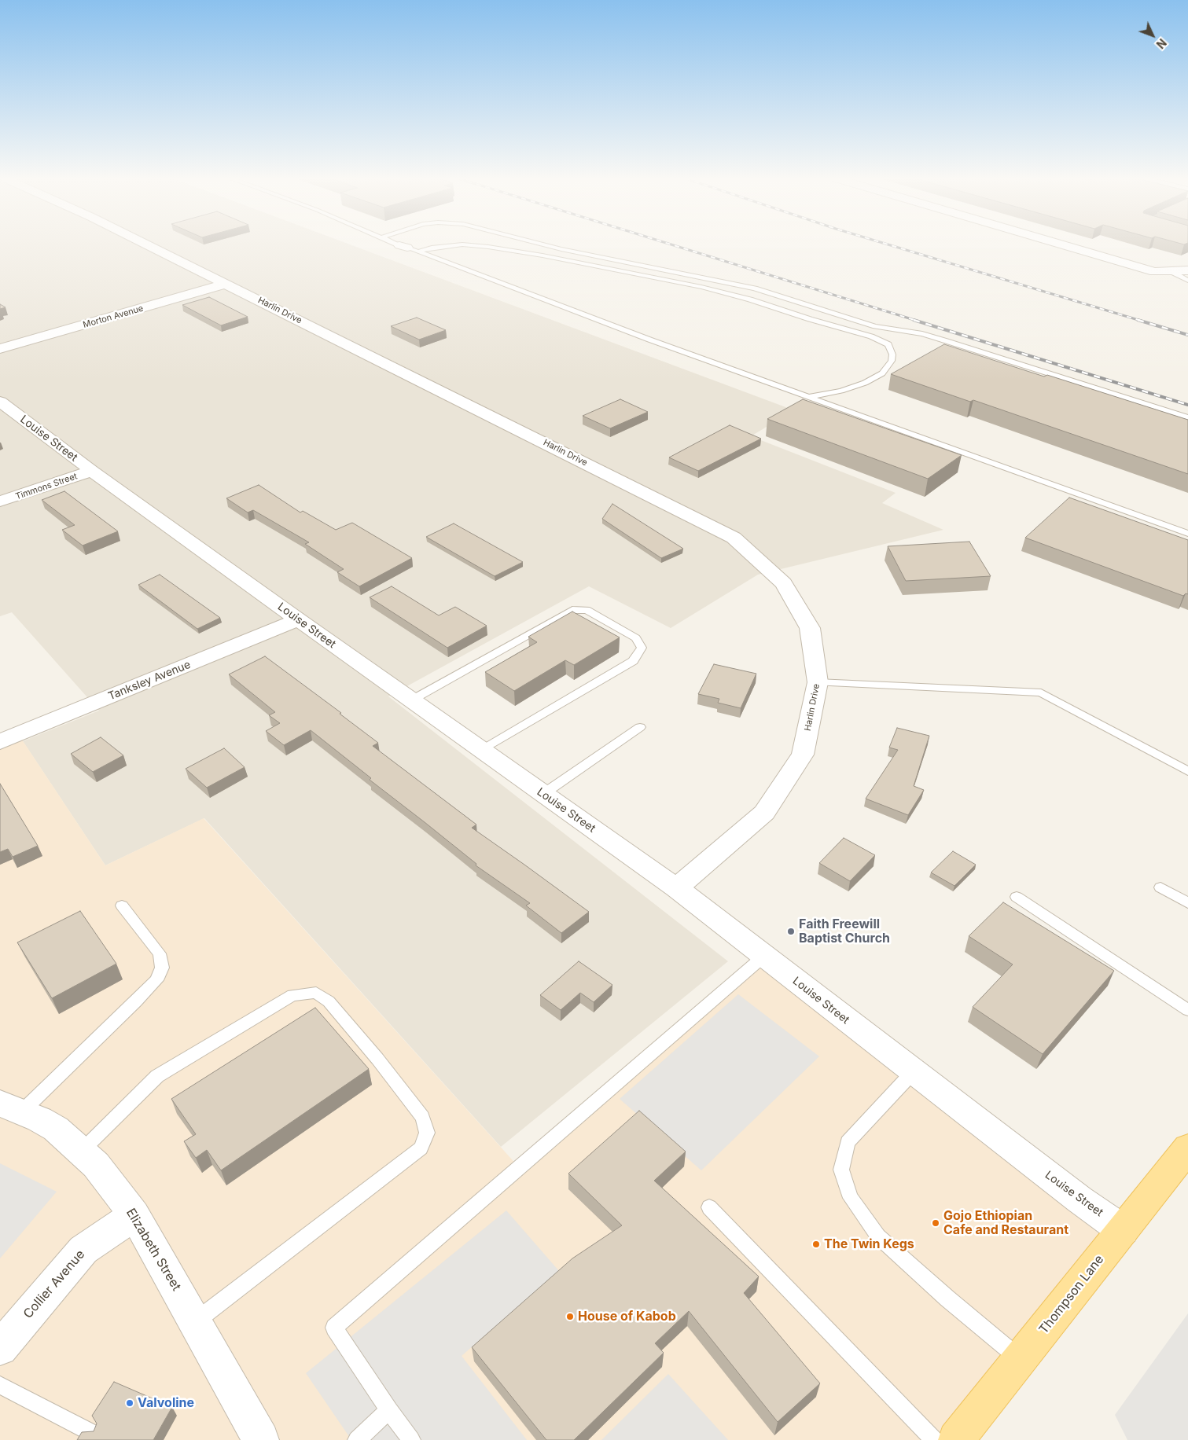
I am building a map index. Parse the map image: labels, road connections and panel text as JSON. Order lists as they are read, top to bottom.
{
  "streets": {
    "main road": ["Thompson Lane"],
    "street": [
      "Harlin Drive",
      "Morton Avenue",
      "Louise Street",
      "Timmons Street",
      "Tanksley Avenue",
      "Elizabeth Street",
      "Collier Avenue"
    ]
  },
  "crossings": [
    ["Harlin Drive", "Morton Avenue"],
    ["Harlin Drive", "Louise Street"],
    ["Louise Street", "Timmons Street"],
    ["Louise Street", "Tanksley Avenue"],
    ["Louise Street", "Thompson Lane"],
    ["Elizabeth Street", "Collier Avenue"]
  ],
  "places": [
    "Faith Freewill Baptist Church",
    "Gojo Ethiopian Cafe and Restaurant",
    "The Twin Kegs",
    "House of Kabob",
    "Valvoline"
  ],
  "north": "bottom right"
}
